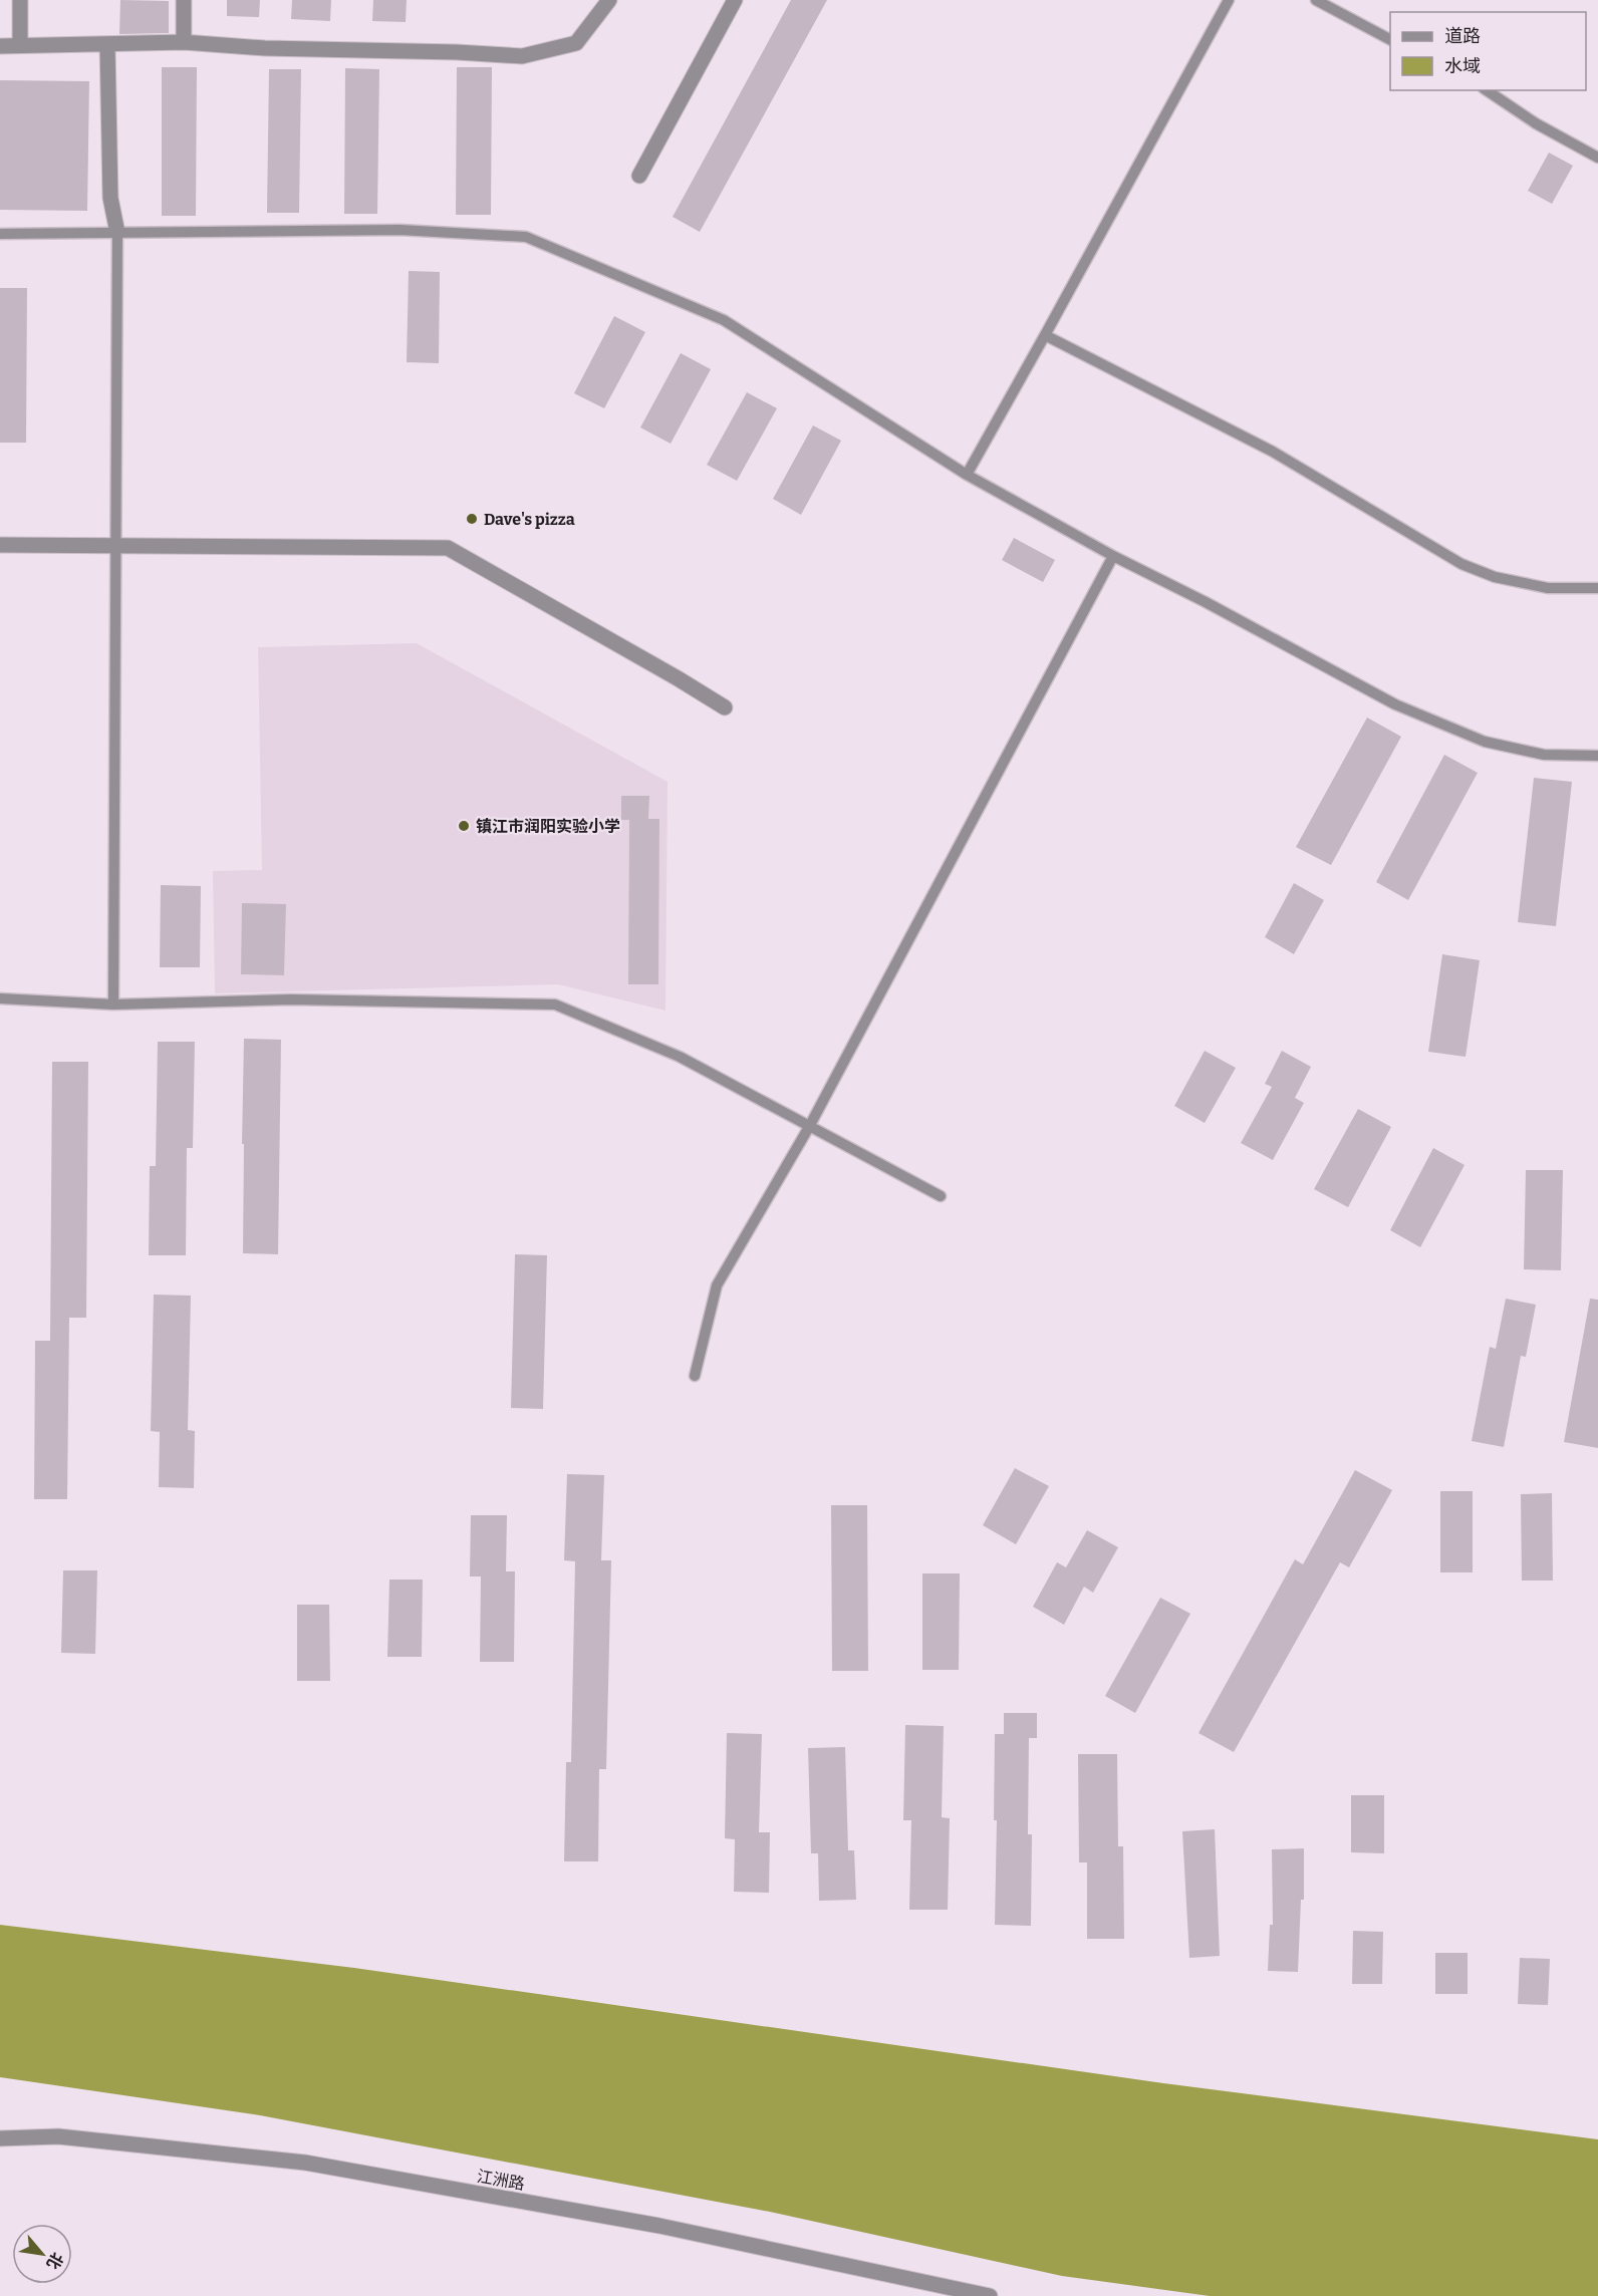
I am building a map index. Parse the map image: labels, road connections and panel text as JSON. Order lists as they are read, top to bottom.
{
  "streets": {
    "street": ["江洲路"]
  },
  "places": ["Dave's pizza", "镇江市润阳实验小学"],
  "legend": ["道路", "水域"],
  "north": "bottom right"
}
